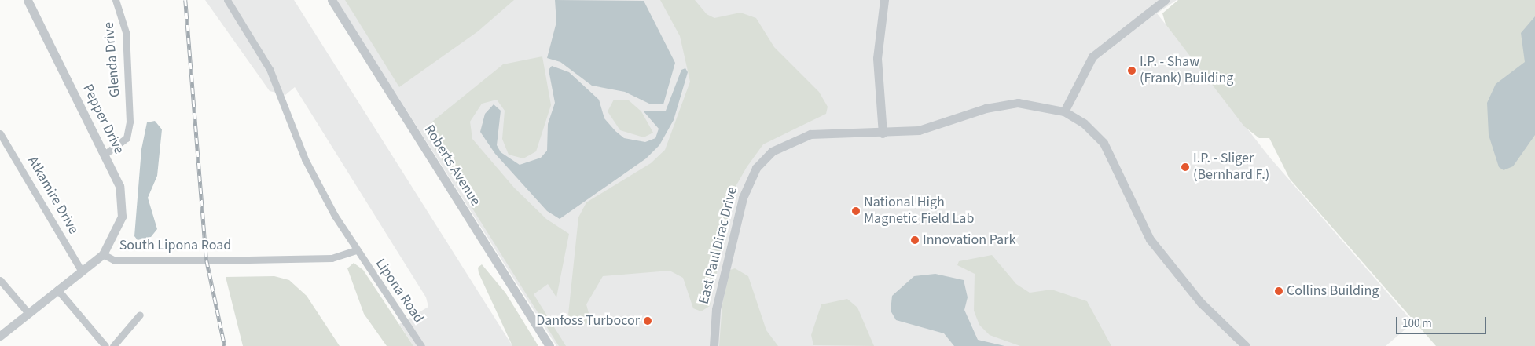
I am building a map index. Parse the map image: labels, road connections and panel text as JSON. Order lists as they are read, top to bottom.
{
  "streets": {
    "street": [
      "Glenda Drive",
      "Pepper Drive",
      "Roberts Avenue",
      "Atkamire Drive",
      "South Lipona Road",
      "East Paul Dirac Drive",
      "Lipona Road"
    ]
  },
  "crossings": [
    ["Glenda Drive", "Pepper Drive"],
    ["Pepper Drive", "South Lipona Road"],
    ["Atkamire Drive", "South Lipona Road"],
    ["South Lipona Road", "Lipona Road"]
  ],
  "places": [
    "I.P. - Shaw (Frank) Building",
    "I.P. - Sliger (Bernhard F.)",
    "National High Magnetic Field Lab",
    "Innovation Park",
    "Collins Building",
    "Danfoss Turbocor"
  ],
  "scale_bar": "100 m"
}
